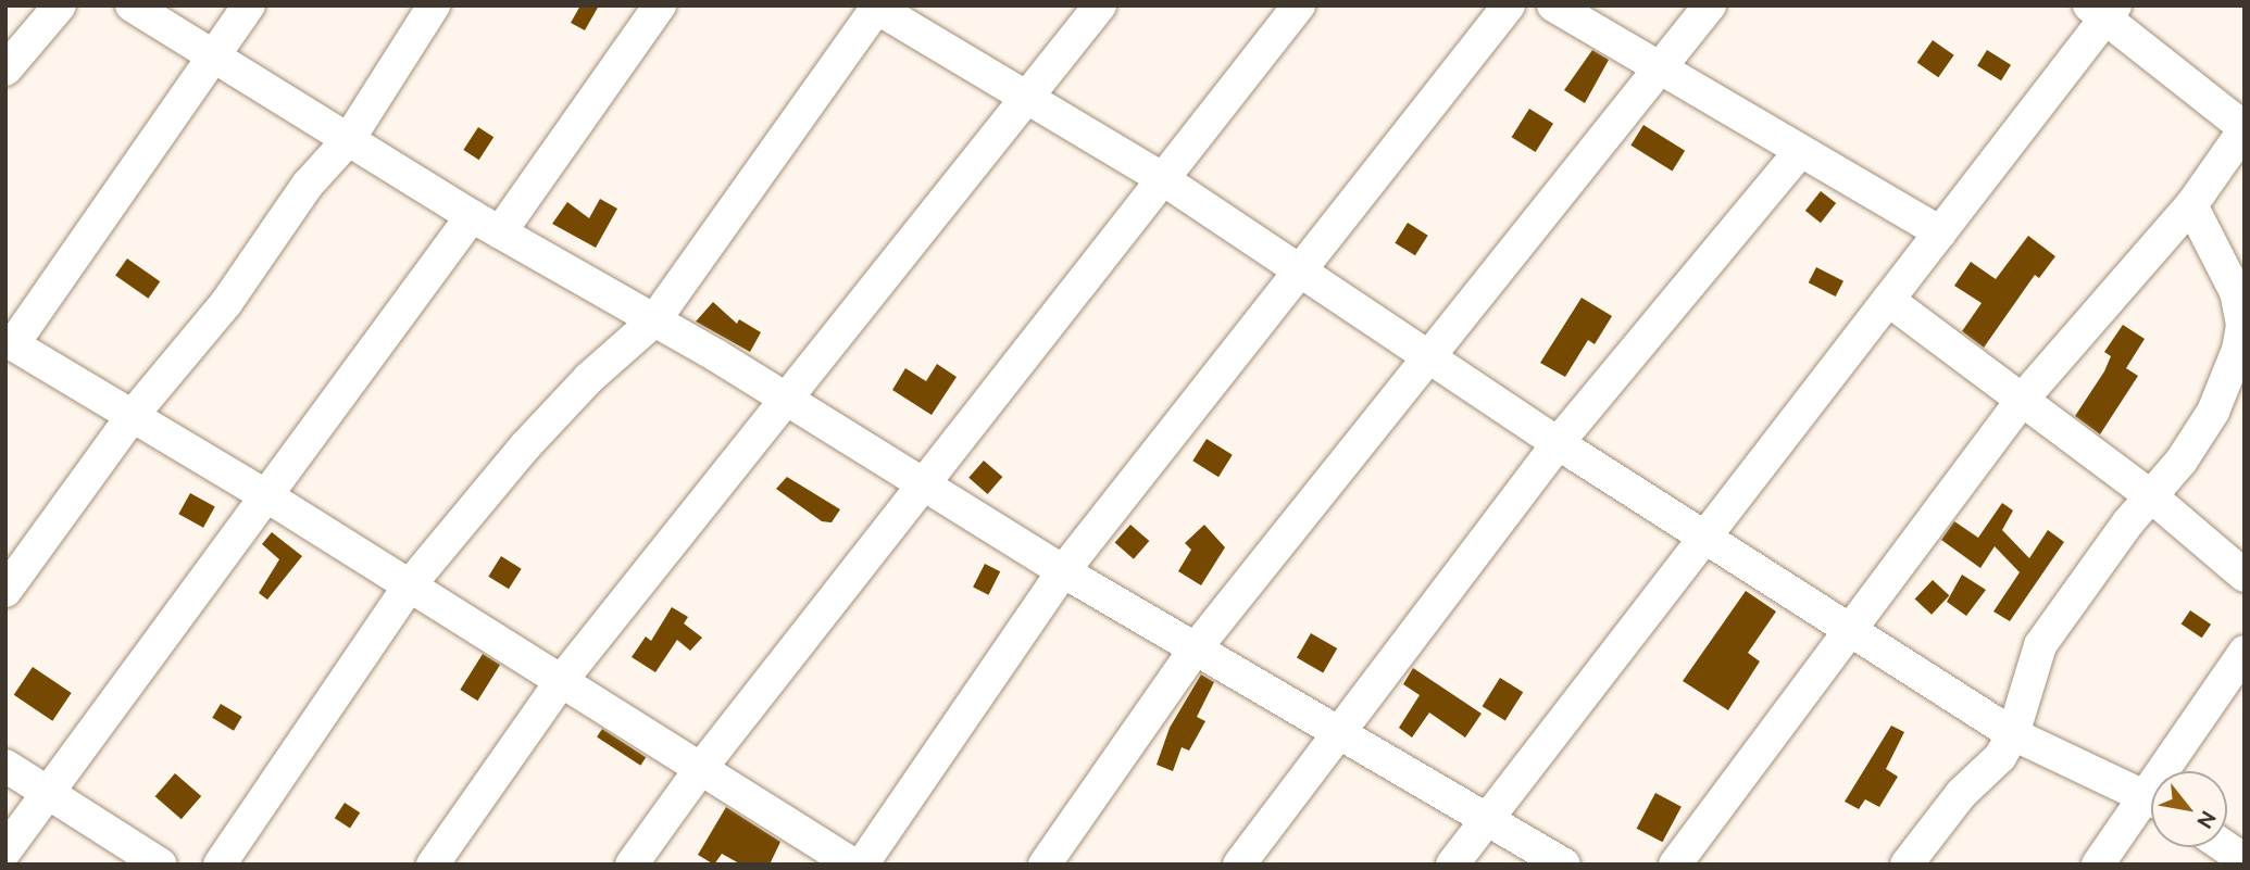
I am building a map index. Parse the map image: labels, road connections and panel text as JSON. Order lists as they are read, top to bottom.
{
  "north": "bottom right"
}
